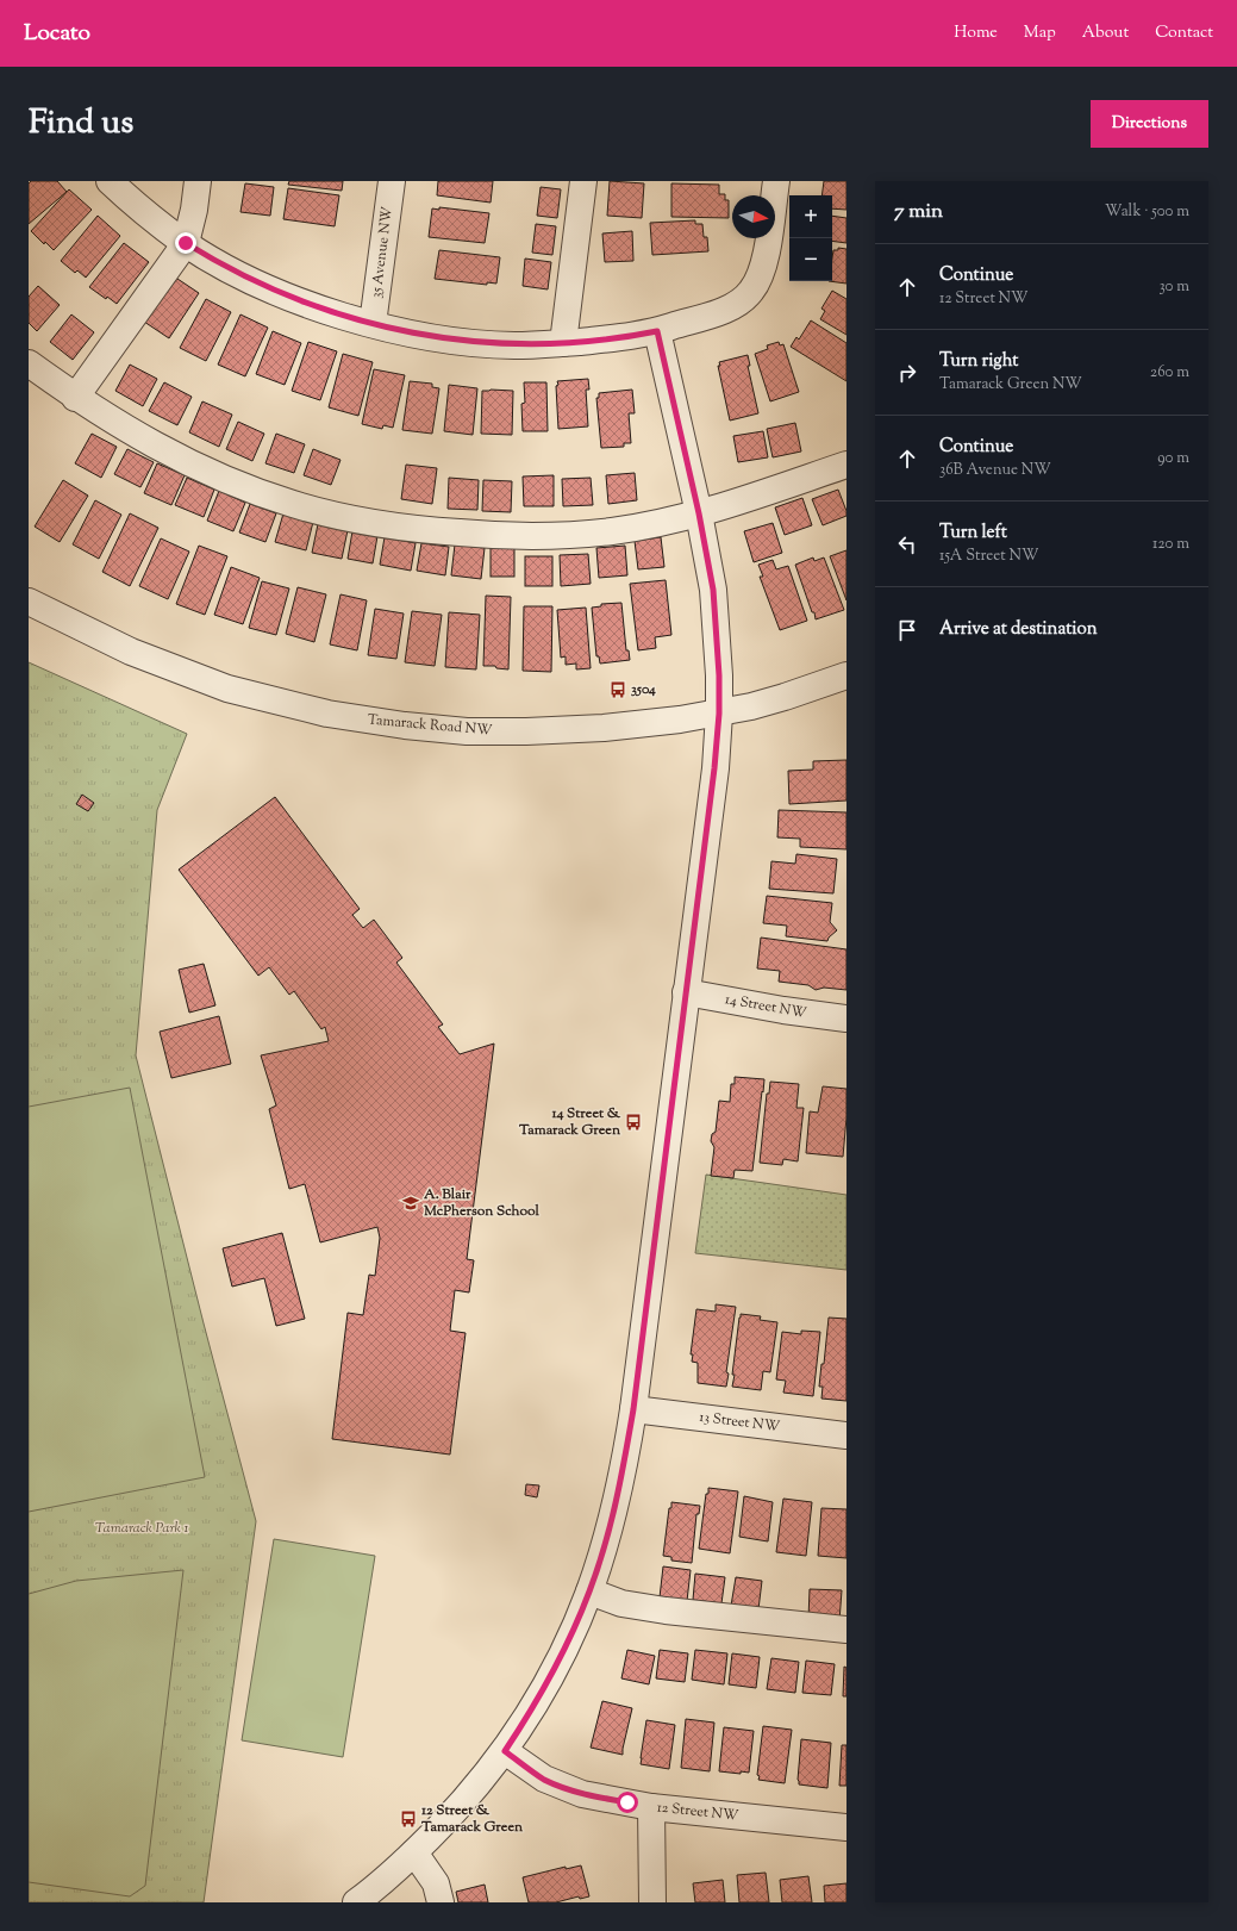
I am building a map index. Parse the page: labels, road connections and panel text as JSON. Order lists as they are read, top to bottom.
{
  "streets": {
    "street": [
      "35 Avenue NW",
      "Tamarack Road NW",
      "14 Street NW",
      "13 Street NW",
      "12 Street NW"
    ]
  },
  "parks": ["Tamarack Park 1"],
  "places": {
    "bus stop": ["3504", "14 Street & Tamarack Green", "12 Street & Tamarack Green"],
    "school or university": ["A. Blair McPherson School"]
  },
  "north": "right",
  "page": {
    "header": "Locato",
    "nav": [
      "Home",
      "Map",
      "About",
      "Contact"
    ],
    "title": "Find us",
    "buttons": "Directions",
    "heading": ["7 min", "Walk · 500 m"],
    "map_buttons": ["+", "−"],
    "list": [
      ["Continue", "12 Street NW", "30 m"],
      ["Turn right", "Tamarack Green NW", "260 m"],
      ["Continue", "36B Avenue NW", "90 m"],
      ["Turn left", "15A Street NW", "120 m"],
      "Arrive at destination"
    ]
  }
}
